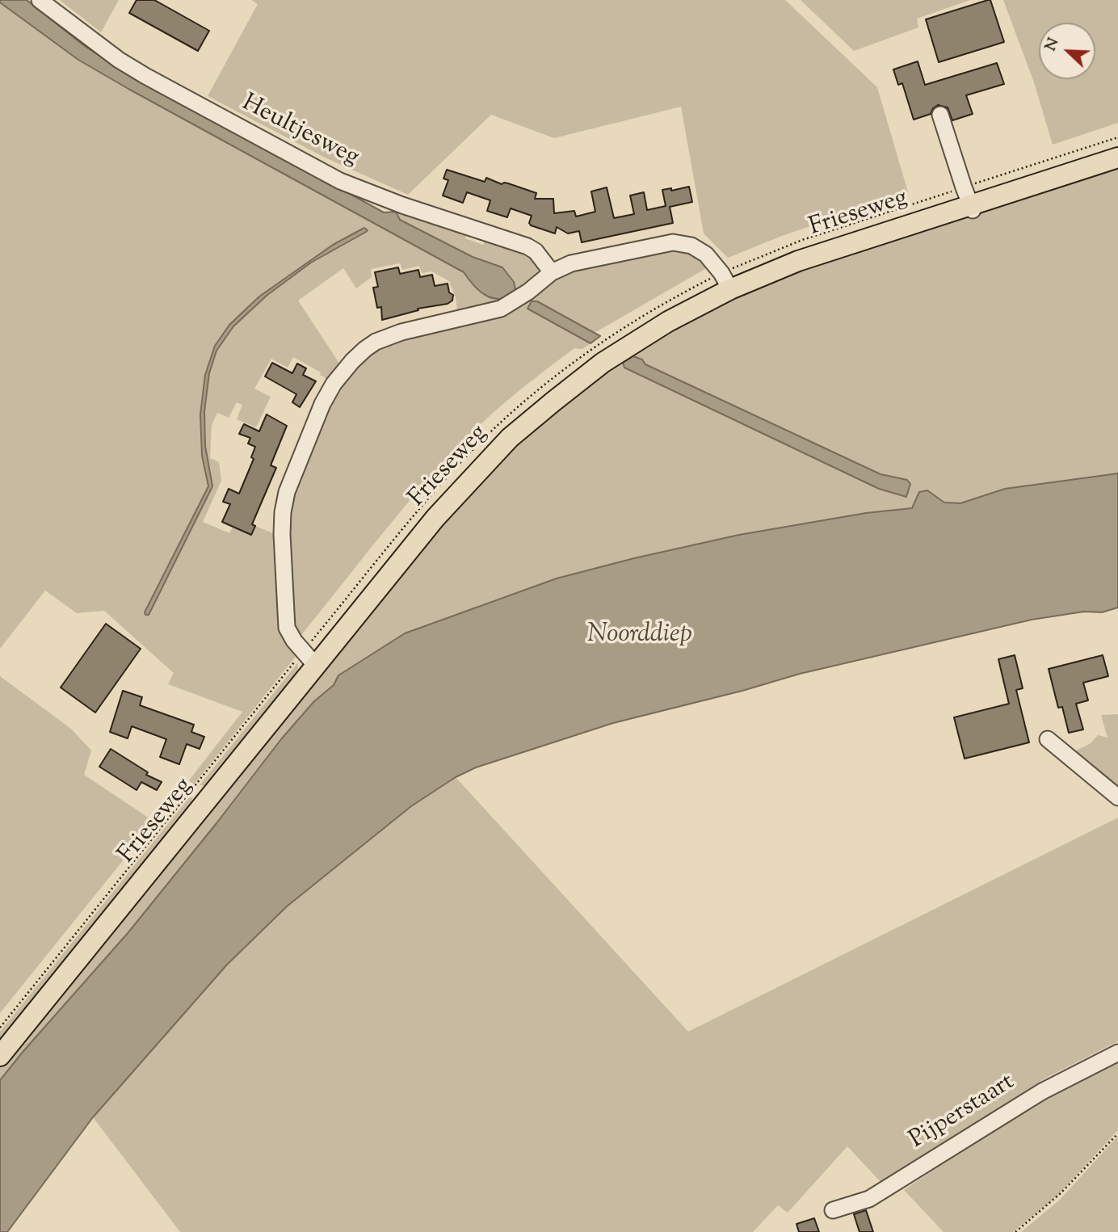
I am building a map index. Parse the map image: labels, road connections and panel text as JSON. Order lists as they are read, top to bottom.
{
  "streets": {
    "main road": ["Frieseweg"],
    "street": ["Heultjesweg", "Pijperstaart"]
  },
  "water": ["Noorddiep"],
  "north": "top left"
}
